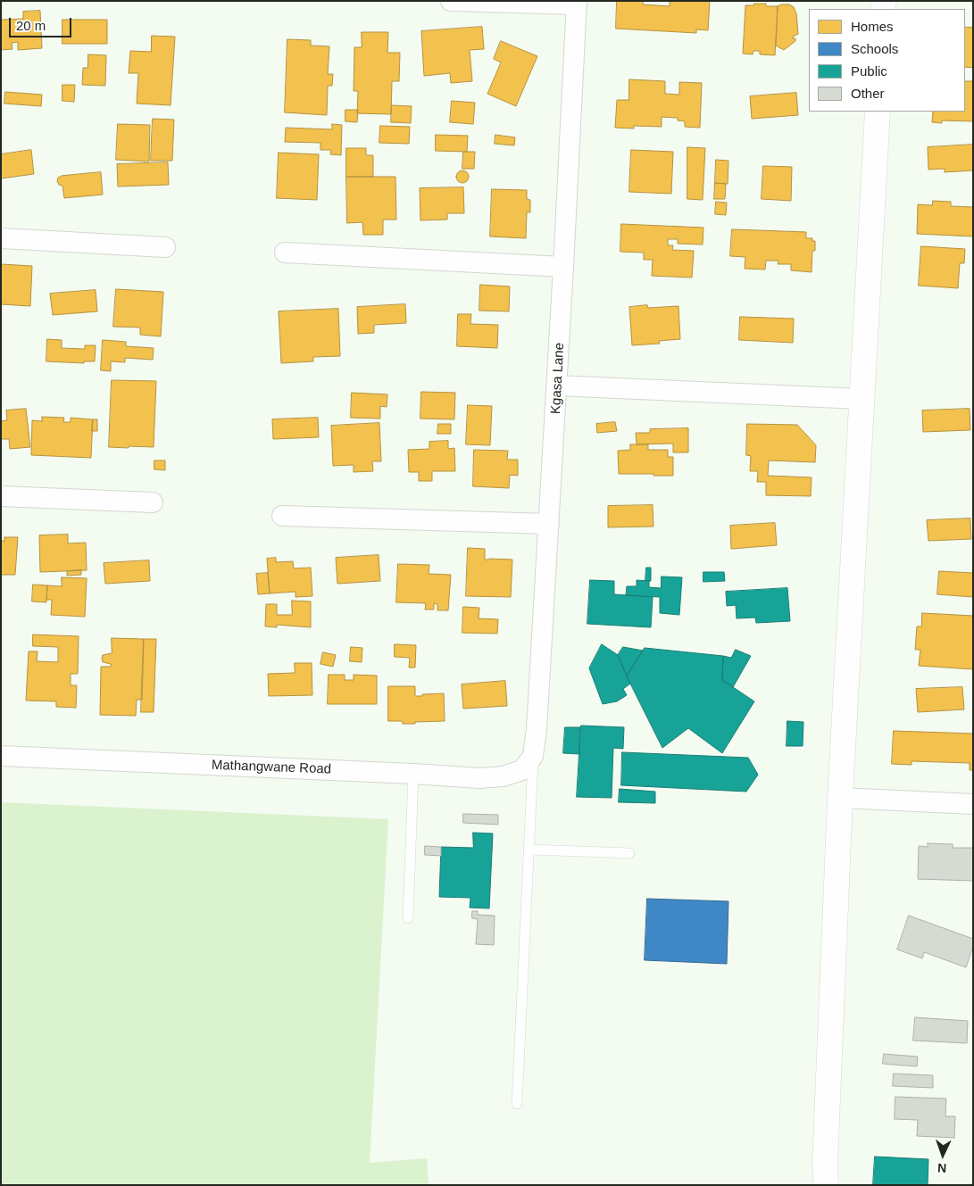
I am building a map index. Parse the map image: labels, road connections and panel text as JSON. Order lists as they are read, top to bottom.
{
  "streets": {
    "street": ["Kgasa Lane", "Mathangwane Road"]
  },
  "crossings": [
    ["Kgasa Lane", "Mathangwane Road"]
  ],
  "legend": [
    "Homes",
    "Schools",
    "Public",
    "Other"
  ],
  "scale_bar": "20 m",
  "north": "bottom"
}
